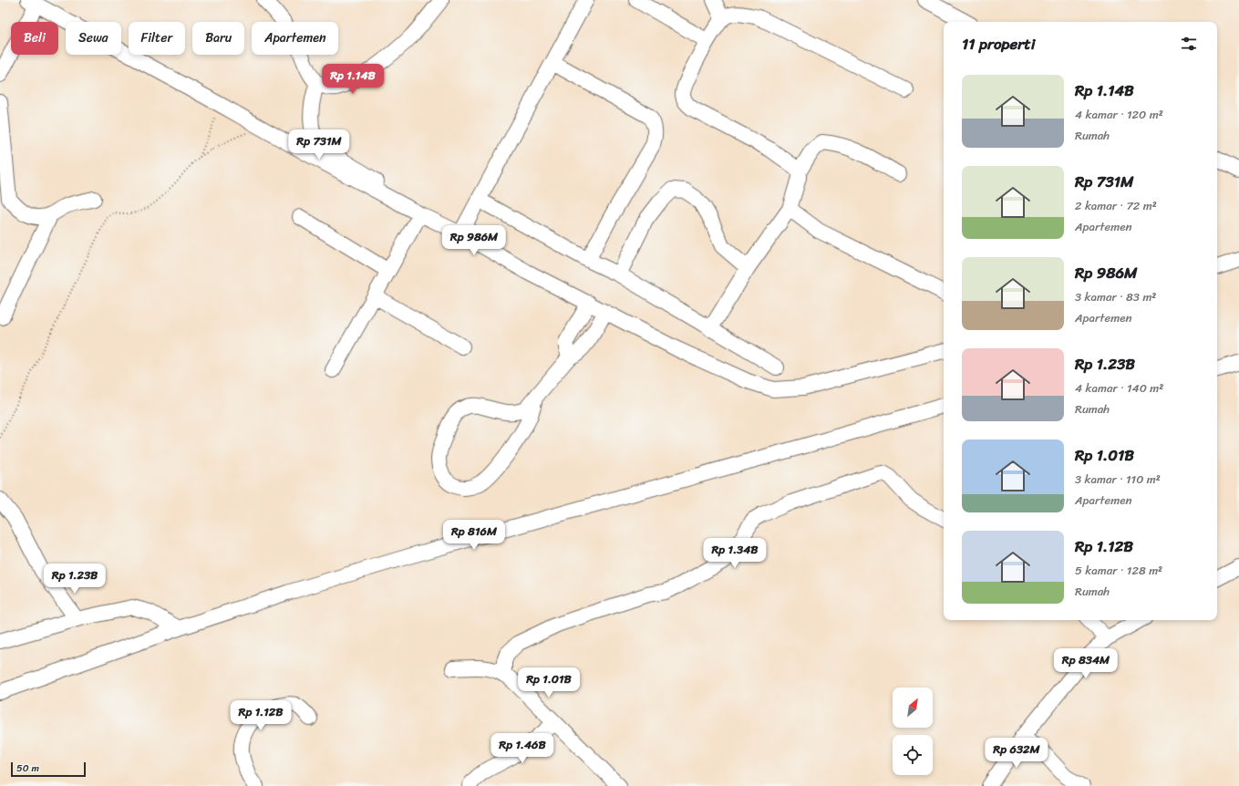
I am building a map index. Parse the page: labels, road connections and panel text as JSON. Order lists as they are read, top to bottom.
{
  "scale_bar": "50 m",
  "north": "top right",
  "page": {
    "chip": [
      "Beli",
      "Sewa",
      "Filter",
      "Baru",
      "Apartemen"
    ],
    "heading": "11 properti",
    "price": [
      "Rp 1.14B",
      "Rp 731M",
      "Rp 986M",
      "Rp 816M",
      "Rp 1.34B",
      "Rp 1.23B",
      "Rp 834M",
      "Rp 1.01B",
      "Rp 1.12B",
      "Rp 1.46B",
      "Rp 632M"
    ],
    "list": [
      {
        "name": "Rp 1.14B",
        "note": "4 kamar · 120 m² · Rumah"
      },
      {
        "name": "Rp 731M",
        "note": "2 kamar · 72 m² · Apartemen"
      },
      {
        "name": "Rp 986M",
        "note": "3 kamar · 83 m² · Apartemen"
      },
      {
        "name": "Rp 1.23B",
        "note": "4 kamar · 140 m² · Rumah"
      },
      {
        "name": "Rp 1.01B",
        "note": "3 kamar · 110 m² · Apartemen"
      },
      {
        "name": "Rp 1.12B",
        "note": "5 kamar · 128 m² · Rumah"
      }
    ],
    "scale": "50 m"
  }
}
